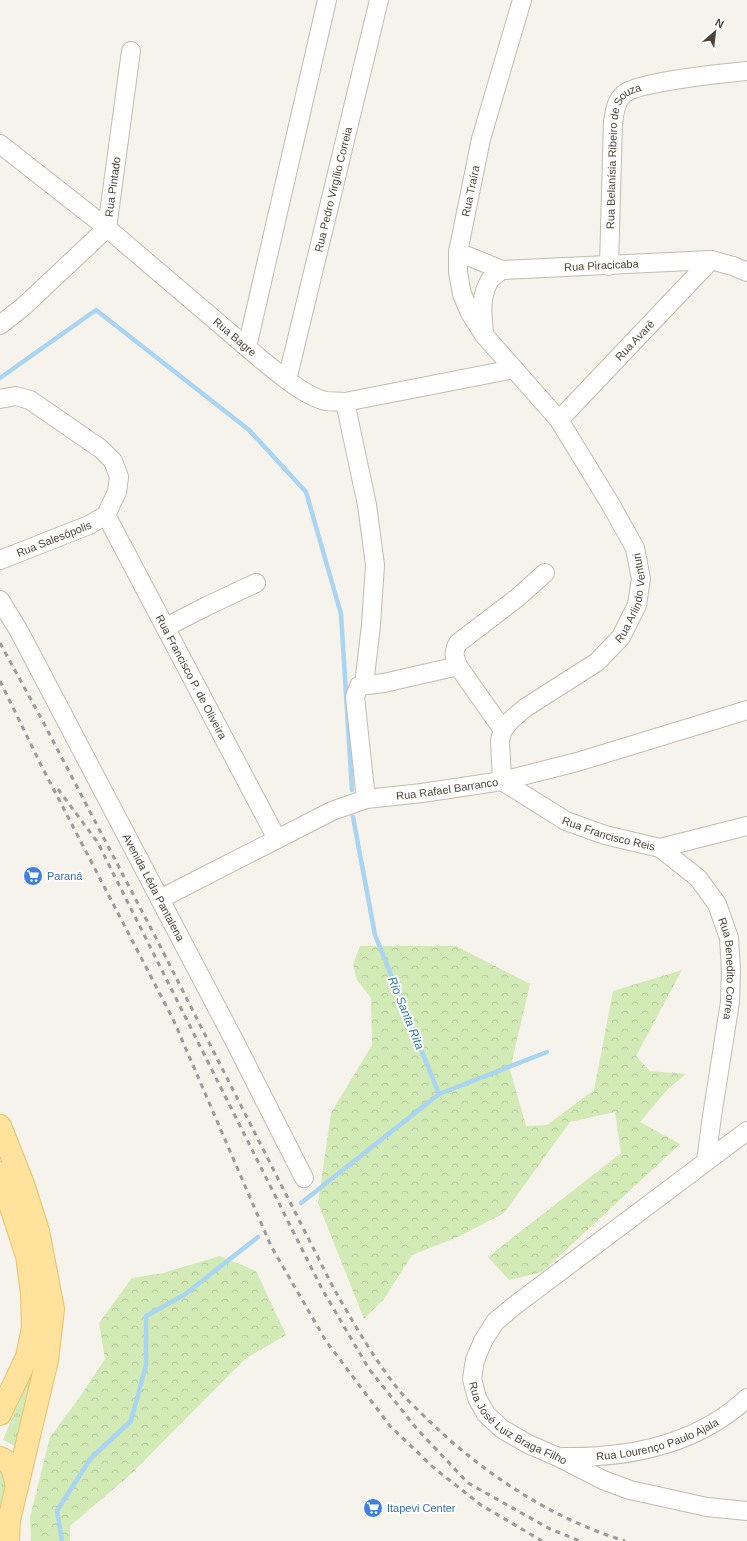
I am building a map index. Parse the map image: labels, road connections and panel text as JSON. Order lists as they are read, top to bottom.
{
  "streets": {
    "street": [
      "Rua Belanísia Ribeiro de Souza",
      "Rua Pintado",
      "Rua Pedro Virgílio Correia",
      "Rua Traíra",
      "Rua Piracicaba",
      "Rua Bagre",
      "Rua Avaré",
      "Rua Salesópolis",
      "Rua Arlindo Venturi",
      "Rua Francisco P. de Oliveira",
      "Rua Rafael Barranco",
      "Rua Francisco Reis",
      "Avenida Lêda Pantalena",
      "Rua Benedito Correa",
      "Rua José Luiz Braga Filho",
      "Rua Lourenço Paulo Ajala"
    ]
  },
  "crossings": [
    ["Rua Belanísia Ribeiro de Souza", "Rua Piracicaba"],
    ["Rua Pintado", "Rua Bagre"],
    ["Rua Pedro Virgílio Correia", "Rua Bagre"],
    ["Rua Traíra", "Rua Piracicaba"],
    ["Rua Traíra", "Rua Bagre"],
    ["Rua Traíra", "Rua Arlindo Venturi"],
    ["Rua Piracicaba", "Rua Avaré"],
    ["Rua Bagre", "Rua Arlindo Venturi"],
    ["Rua Avaré", "Rua Arlindo Venturi"],
    ["Rua Salesópolis", "Rua Francisco P. de Oliveira"],
    ["Rua Francisco P. de Oliveira", "Rua Rafael Barranco"],
    ["Rua Rafael Barranco", "Rua Francisco Reis"],
    ["Rua Rafael Barranco", "Avenida Lêda Pantalena"],
    ["Rua Francisco Reis", "Rua Benedito Correa"],
    ["Rua Benedito Correa", "Rua José Luiz Braga Filho"],
    ["Rua José Luiz Braga Filho", "Rua Lourenço Paulo Ajala"]
  ],
  "water": ["Rio Santa Rita"],
  "places": {
    "supermarket": ["Paraná", "Itapevi Center"]
  },
  "north": "top right"
}
